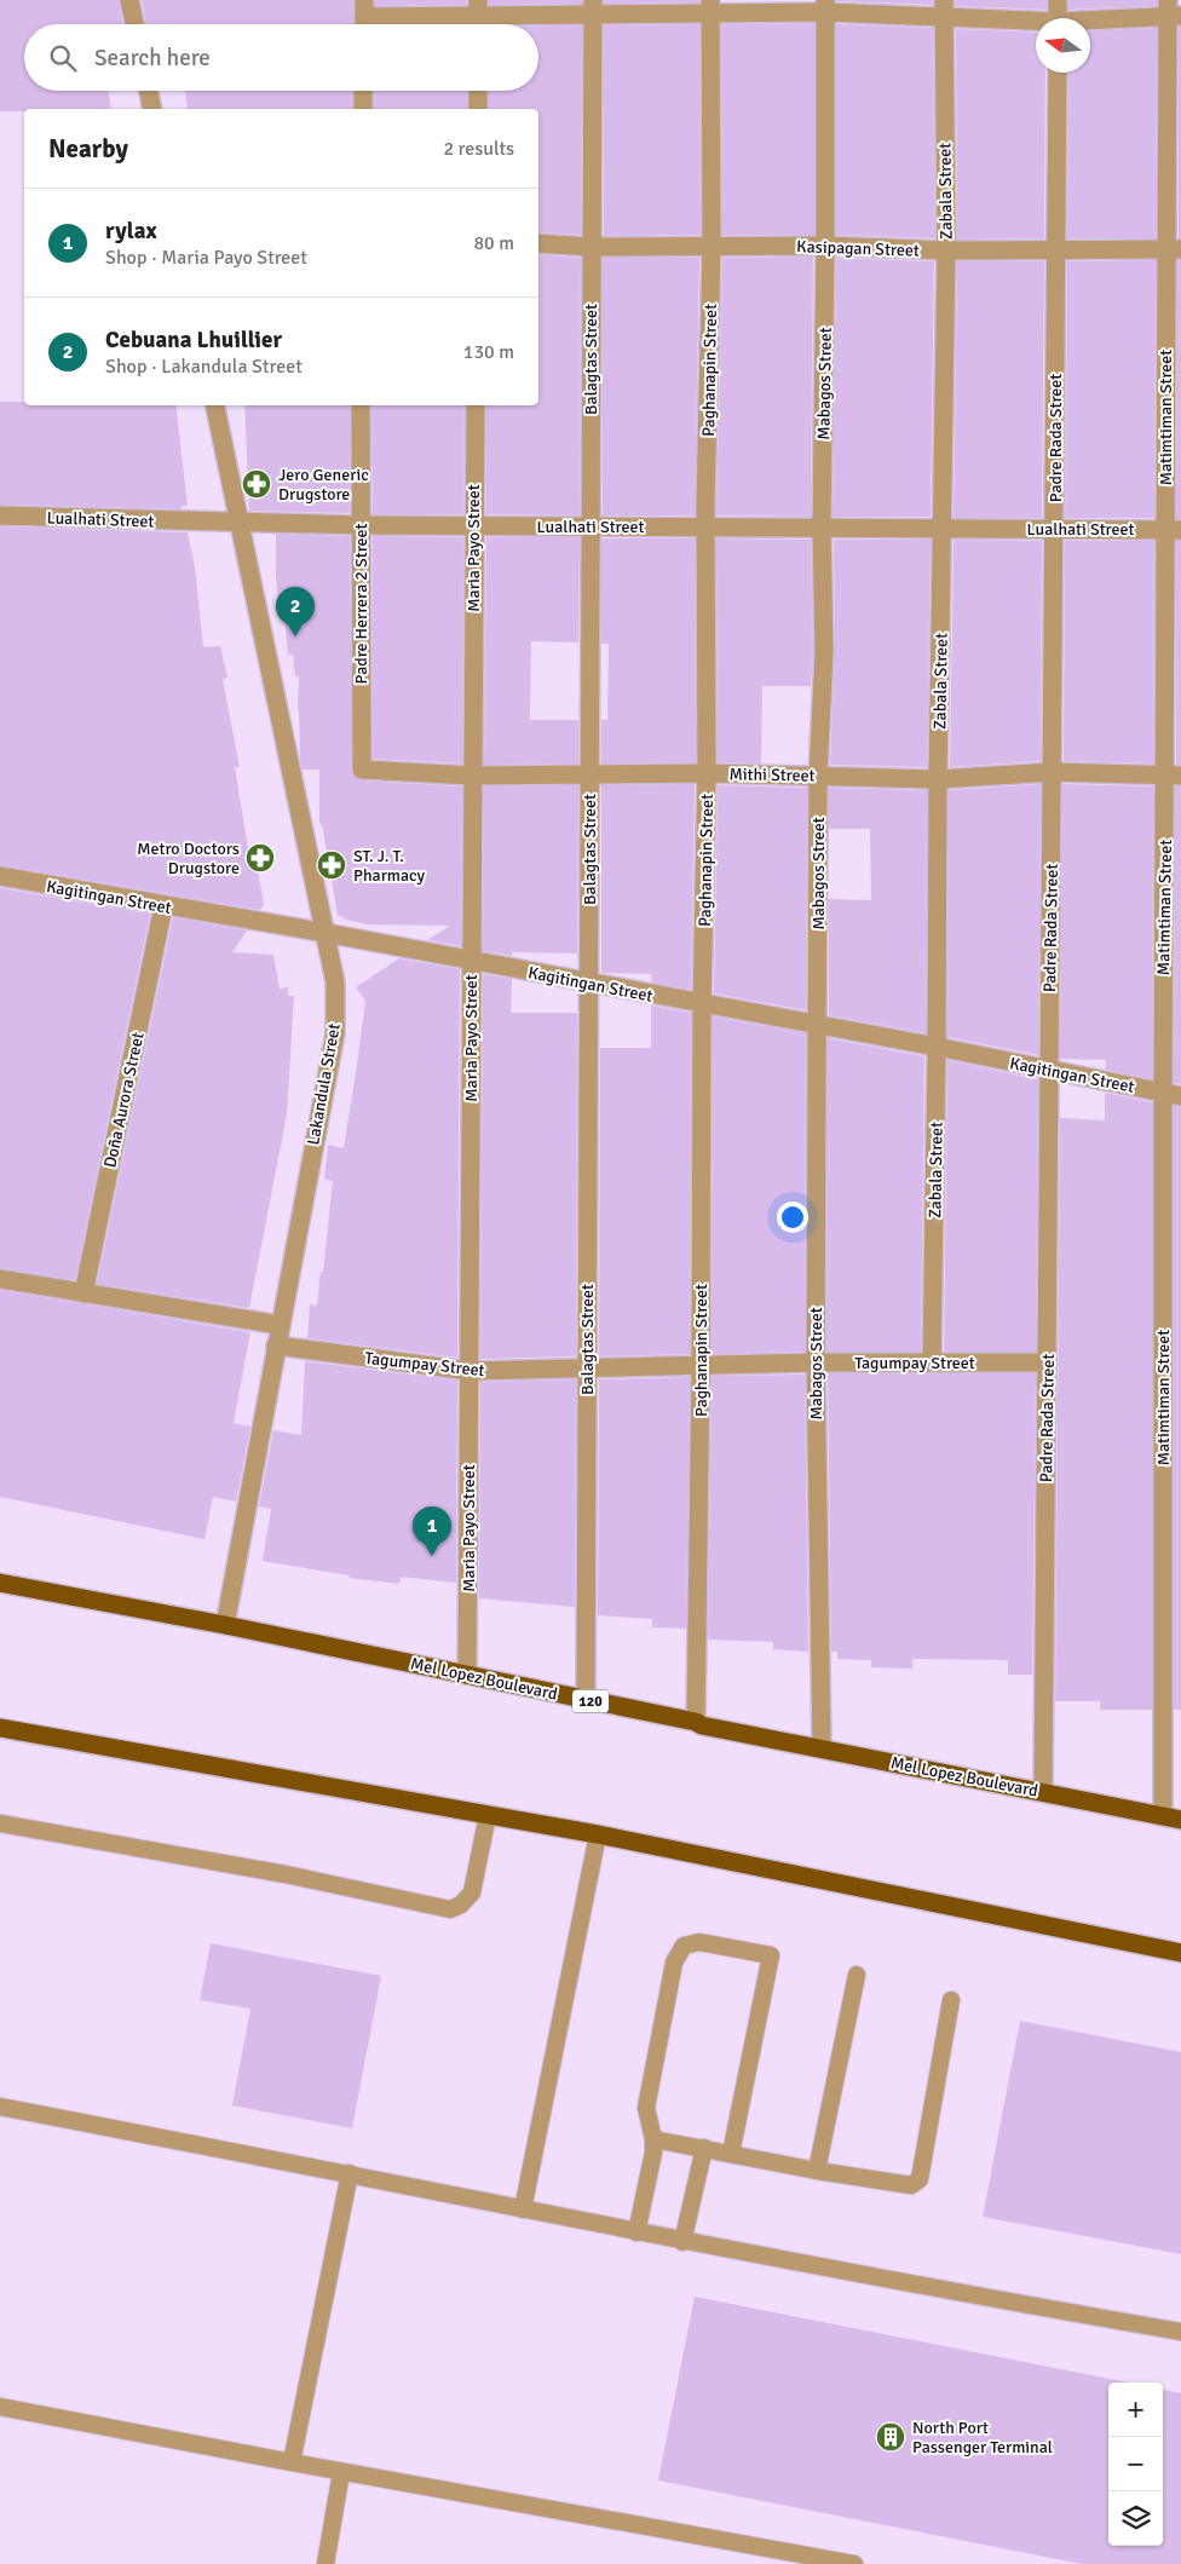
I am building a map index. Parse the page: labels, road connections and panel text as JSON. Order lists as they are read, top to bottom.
{
  "streets": {
    "highway": ["Mel Lopez Boulevard", "120"],
    "street": [
      "Zabala Street",
      "Kasipagan Street",
      "Balagtas Street",
      "Paghanapin Street",
      "Mabagos Street",
      "Matimtiman Street",
      "Padre Rada Street",
      "Lualhati Street",
      "Maria Payo Street",
      "Padre Herrera 2 Street",
      "Mithi Street",
      "Kagitingan Street",
      "Lakandula Street",
      "Doña Aurora Street",
      "Tagumpay Street"
    ]
  },
  "crossings": [
    ["Zabala Street", "Kasipagan Street"],
    ["Zabala Street", "Lualhati Street"],
    ["Zabala Street", "Mithi Street"],
    ["Zabala Street", "Kagitingan Street"],
    ["Zabala Street", "Tagumpay Street"],
    ["Kasipagan Street", "Balagtas Street"],
    ["Kasipagan Street", "Paghanapin Street"],
    ["Kasipagan Street", "Mabagos Street"],
    ["Kasipagan Street", "Matimtiman Street"],
    ["Kasipagan Street", "Padre Rada Street"],
    ["Balagtas Street", "Lualhati Street"],
    ["Balagtas Street", "Mithi Street"],
    ["Balagtas Street", "Kagitingan Street"],
    ["Balagtas Street", "Tagumpay Street"],
    ["Balagtas Street", "Mel Lopez Boulevard"],
    ["Paghanapin Street", "Lualhati Street"],
    ["Paghanapin Street", "Mithi Street"],
    ["Paghanapin Street", "Kagitingan Street"],
    ["Paghanapin Street", "Tagumpay Street"],
    ["Paghanapin Street", "Mel Lopez Boulevard"],
    ["Mabagos Street", "Lualhati Street"],
    ["Mabagos Street", "Mithi Street"],
    ["Mabagos Street", "Kagitingan Street"],
    ["Mabagos Street", "Tagumpay Street"],
    ["Mabagos Street", "Mel Lopez Boulevard"],
    ["Matimtiman Street", "Lualhati Street"],
    ["Matimtiman Street", "Mithi Street"],
    ["Matimtiman Street", "Kagitingan Street"],
    ["Matimtiman Street", "Mel Lopez Boulevard"],
    ["Padre Rada Street", "Lualhati Street"],
    ["Padre Rada Street", "Mithi Street"],
    ["Padre Rada Street", "Kagitingan Street"],
    ["Padre Rada Street", "Tagumpay Street"],
    ["Padre Rada Street", "Mel Lopez Boulevard"],
    ["Lualhati Street", "Maria Payo Street"],
    ["Lualhati Street", "Padre Herrera 2 Street"],
    ["Lualhati Street", "Lakandula Street"],
    ["Maria Payo Street", "Mithi Street"],
    ["Maria Payo Street", "Kagitingan Street"],
    ["Maria Payo Street", "Tagumpay Street"],
    ["Maria Payo Street", "Mel Lopez Boulevard"],
    ["Padre Herrera 2 Street", "Mithi Street"],
    ["Kagitingan Street", "Lakandula Street"],
    ["Kagitingan Street", "Doña Aurora Street"],
    ["Lakandula Street", "Tagumpay Street"],
    ["Lakandula Street", "Mel Lopez Boulevard"]
  ],
  "places": {
    "pharmacy": ["Jero Generic Drugstore", "Metro Doctors Drugstore", "ST. J. T. Pharmacy"],
    "building": ["North Port Passenger Terminal"]
  },
  "north": "left",
  "page": {
    "search": "Search here",
    "heading": ["Nearby", "2 results"],
    "list": [
      {
        "mark": "1",
        "name": "rylax",
        "note": "Shop · Maria Payo Street",
        "value": "80 m"
      },
      {
        "mark": "2",
        "name": "Cebuana Lhuillier",
        "note": "Shop · Lakandula Street",
        "value": "130 m"
      }
    ],
    "pins": ["2", "1"],
    "map_buttons": ["+", "−"]
  }
}
